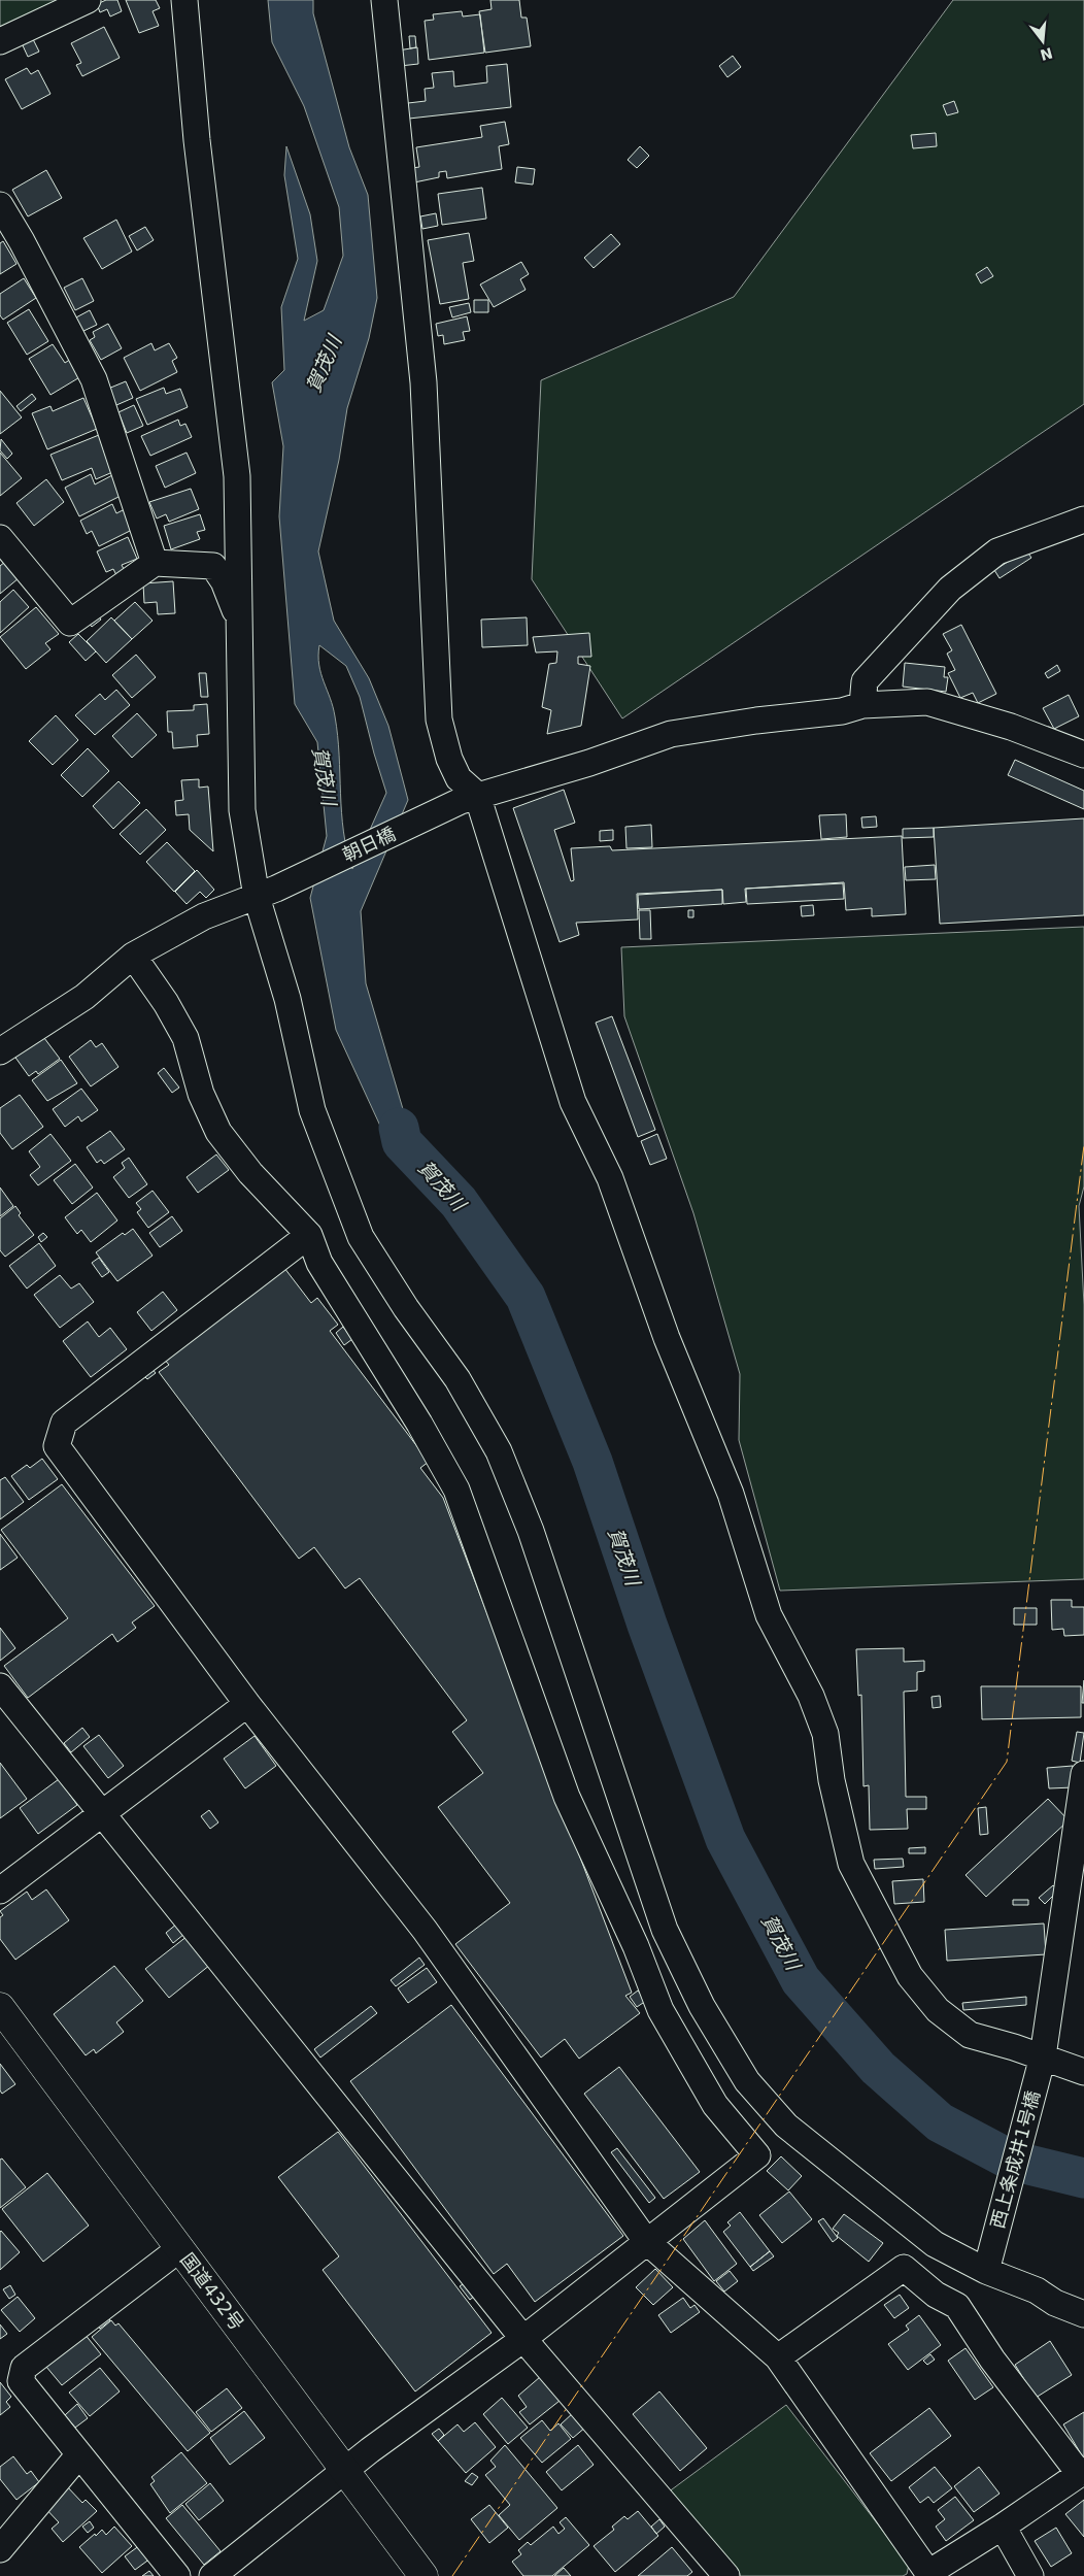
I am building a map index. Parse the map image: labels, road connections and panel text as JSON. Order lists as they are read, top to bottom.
{
  "streets": {
    "highway": ["国道432号"],
    "street": ["朝日橋", "西上条成井1号橋"]
  },
  "water": ["賀茂川"],
  "north": "bottom"
}
